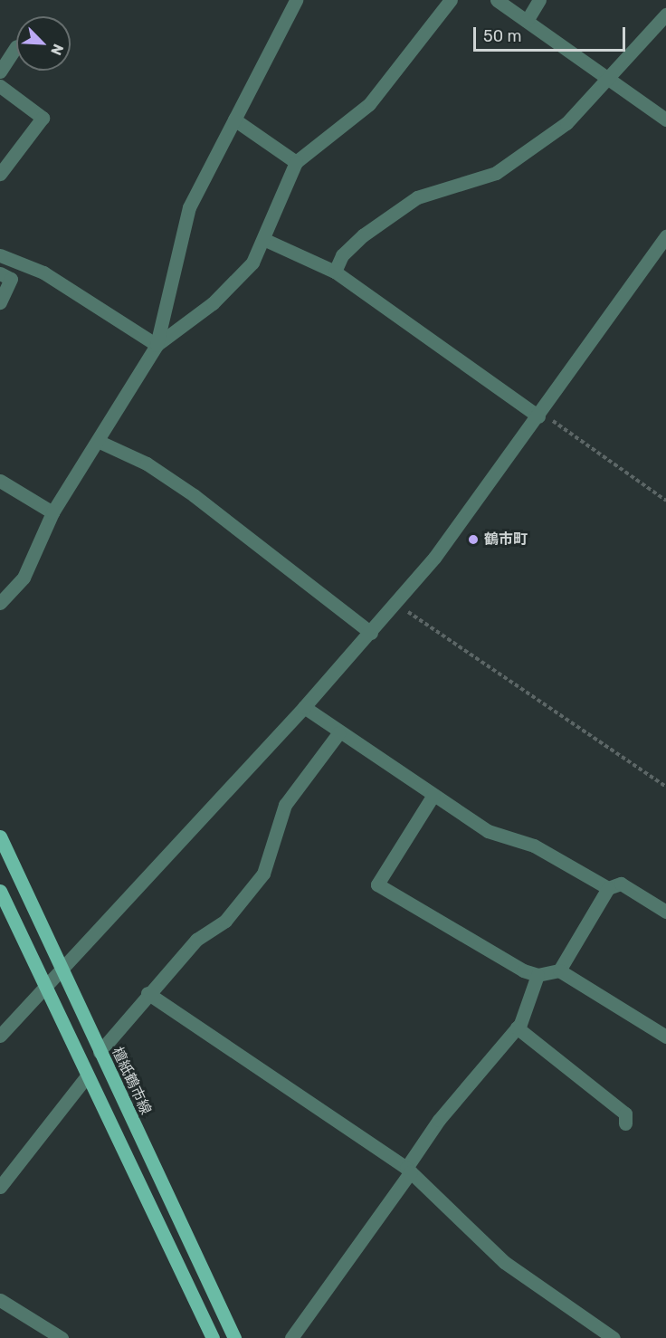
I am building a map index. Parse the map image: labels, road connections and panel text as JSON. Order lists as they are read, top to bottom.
{
  "streets": {
    "main road": ["檀紙鶴市線"]
  },
  "places": ["鶴市町"],
  "scale_bar": "50 m",
  "north": "bottom right"
}
